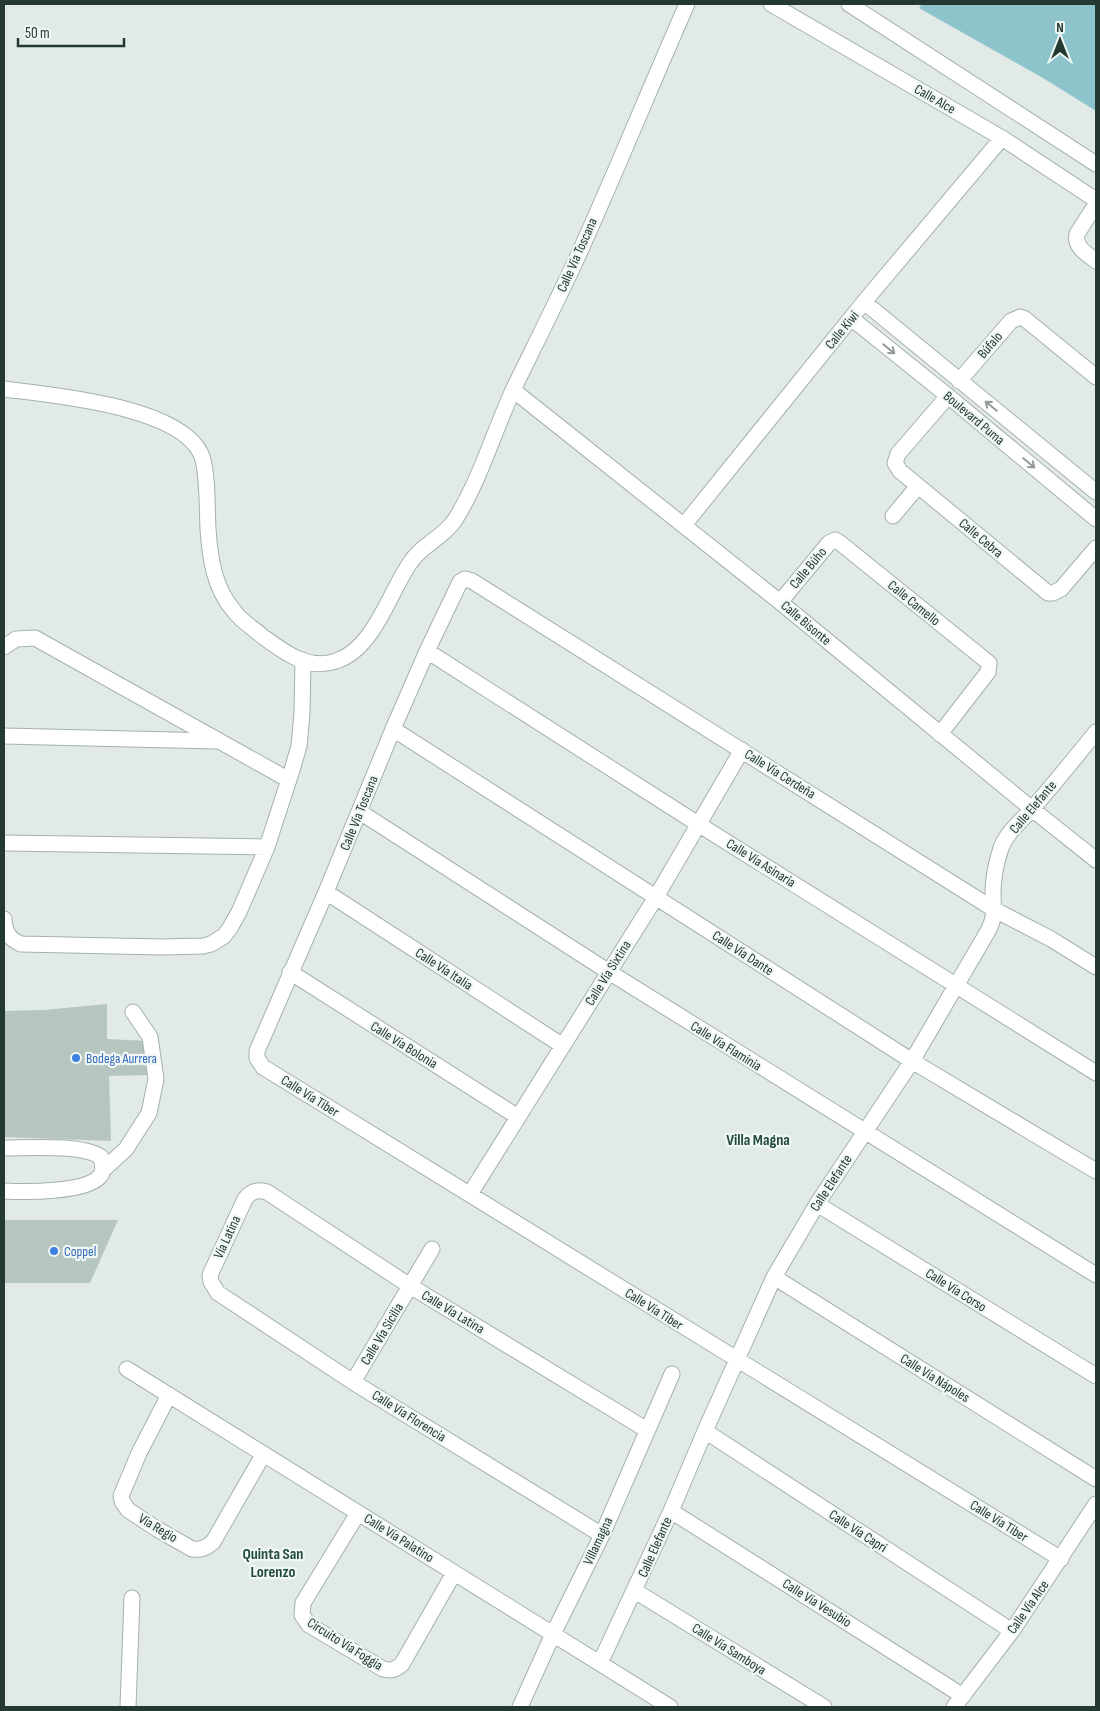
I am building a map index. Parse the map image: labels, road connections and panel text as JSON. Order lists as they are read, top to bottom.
{
  "streets": {
    "street": [
      "Calle Alce",
      "Calle Vía Toscana",
      "Calle Kiwi",
      "Búfalo",
      "Boulevard Puma",
      "Calle Cebra",
      "Calle Búho",
      "Calle Camello",
      "Calle Bisonte",
      "Calle Vía Cerdeña",
      "Calle Elefante",
      "Calle Vía Asinaria",
      "Calle Vía Dante",
      "Calle Vía Italia",
      "Calle Vía Sixtina",
      "Calle Vía Bolonia",
      "Calle Vía Flaminia",
      "Calle Vía Tiber",
      "Vía Latina",
      "Calle Vía Corso",
      "Calle Vía Latina",
      "Calle Vía Sicilia",
      "Calle Vía Nápoles",
      "Calle Vía Florencia",
      "Vía Regio",
      "Calle Vía Capri",
      "Calle Vía Palatino",
      "Villamagna",
      "Calle Vía Vesubio",
      "Calle Vía Alce",
      "Circuito Vía Foggia",
      "Calle Vía Samboya"
    ]
  },
  "crossings": [
    ["Calle Alce", "Calle Kiwi"],
    ["Calle Vía Toscana", "Calle Bisonte"],
    ["Calle Vía Toscana", "Calle Vía Cerdeña"],
    ["Calle Vía Toscana", "Calle Vía Asinaria"],
    ["Calle Vía Toscana", "Calle Vía Dante"],
    ["Calle Vía Toscana", "Calle Vía Italia"],
    ["Calle Vía Toscana", "Calle Vía Bolonia"],
    ["Calle Vía Toscana", "Calle Vía Flaminia"],
    ["Calle Vía Toscana", "Calle Vía Tiber"],
    ["Calle Kiwi", "Boulevard Puma"],
    ["Calle Kiwi", "Calle Bisonte"],
    ["Búfalo", "Boulevard Puma"],
    ["Boulevard Puma", "Calle Cebra"],
    ["Calle Búho", "Calle Camello"],
    ["Calle Búho", "Calle Bisonte"],
    ["Calle Camello", "Calle Bisonte"],
    ["Calle Bisonte", "Calle Elefante"],
    ["Calle Vía Cerdeña", "Calle Elefante"],
    ["Calle Vía Cerdeña", "Calle Vía Sixtina"],
    ["Calle Elefante", "Calle Vía Asinaria"],
    ["Calle Elefante", "Calle Vía Dante"],
    ["Calle Elefante", "Calle Vía Flaminia"],
    ["Calle Elefante", "Calle Vía Tiber"],
    ["Calle Elefante", "Calle Vía Corso"],
    ["Calle Elefante", "Calle Vía Nápoles"],
    ["Calle Elefante", "Calle Vía Capri"],
    ["Calle Elefante", "Calle Vía Palatino"],
    ["Calle Elefante", "Calle Vía Vesubio"],
    ["Calle Elefante", "Calle Vía Samboya"],
    ["Calle Vía Asinaria", "Calle Vía Sixtina"],
    ["Calle Vía Dante", "Calle Vía Sixtina"],
    ["Calle Vía Italia", "Calle Vía Sixtina"],
    ["Calle Vía Sixtina", "Calle Vía Bolonia"],
    ["Calle Vía Sixtina", "Calle Vía Flaminia"],
    ["Calle Vía Sixtina", "Calle Vía Tiber"],
    ["Calle Vía Tiber", "Calle Vía Alce"],
    ["Vía Latina", "Calle Vía Latina"],
    ["Vía Latina", "Calle Vía Florencia"],
    ["Calle Vía Latina", "Calle Vía Sicilia"],
    ["Calle Vía Latina", "Villamagna"],
    ["Calle Vía Sicilia", "Calle Vía Florencia"],
    ["Calle Vía Florencia", "Villamagna"],
    ["Vía Regio", "Calle Vía Palatino"],
    ["Calle Vía Capri", "Calle Vía Alce"],
    ["Calle Vía Palatino", "Villamagna"],
    ["Calle Vía Palatino", "Circuito Vía Foggia"],
    ["Calle Vía Vesubio", "Calle Vía Alce"]
  ],
  "districts": ["Villa Magna", "Quinta San Lorenzo"],
  "places": ["Bodega Aurrera", "Coppel"],
  "scale_bar": "50 m",
  "north": "top"
}
